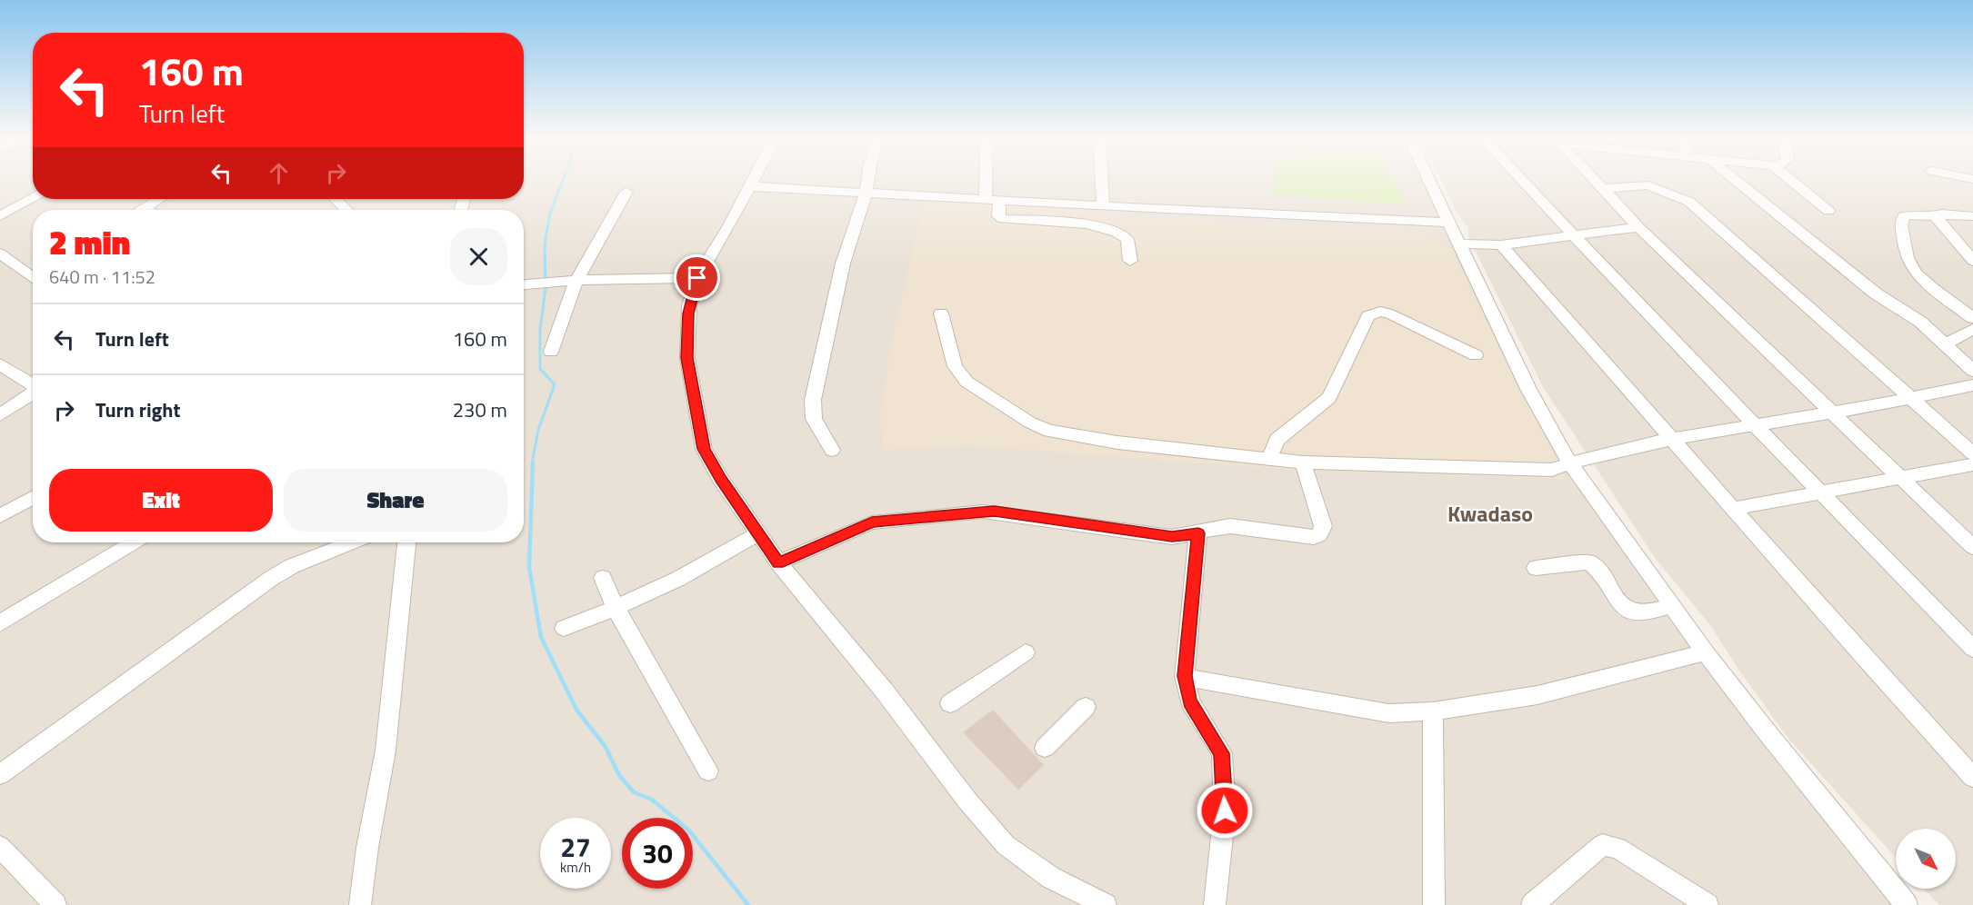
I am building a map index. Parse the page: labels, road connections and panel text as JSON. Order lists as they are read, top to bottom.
{
  "districts": ["Kwadaso"],
  "north": "bottom right",
  "page": {
    "turn": ["160 m", "Turn left"],
    "heading": ["2 min", "640 m · 11:52"],
    "list": [
      {
        "name": "Turn left",
        "value": "160 m"
      },
      {
        "name": "Turn right",
        "value": "230 m"
      }
    ],
    "buttons": ["Exit", "Share"],
    "speed": "27 km/h",
    "limit": "30"
  }
}
